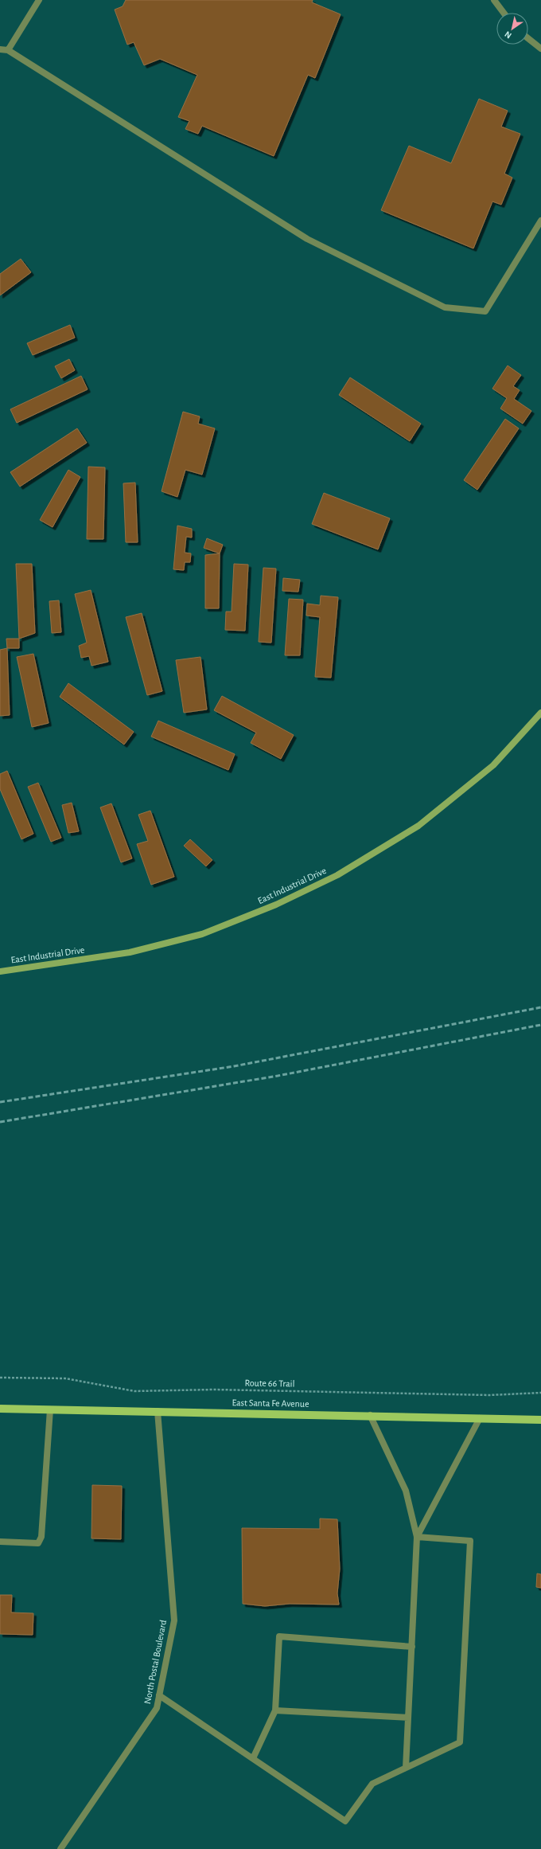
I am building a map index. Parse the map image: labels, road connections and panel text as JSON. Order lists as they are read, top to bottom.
{
  "streets": {
    "main road": ["East Santa Fe Avenue"],
    "street": ["East Industrial Drive", "North Postal Boulevard"],
    "path": ["Route 66 Trail"]
  },
  "crossings": [
    ["East Santa Fe Avenue", "North Postal Boulevard"]
  ],
  "north": "bottom left"
}
